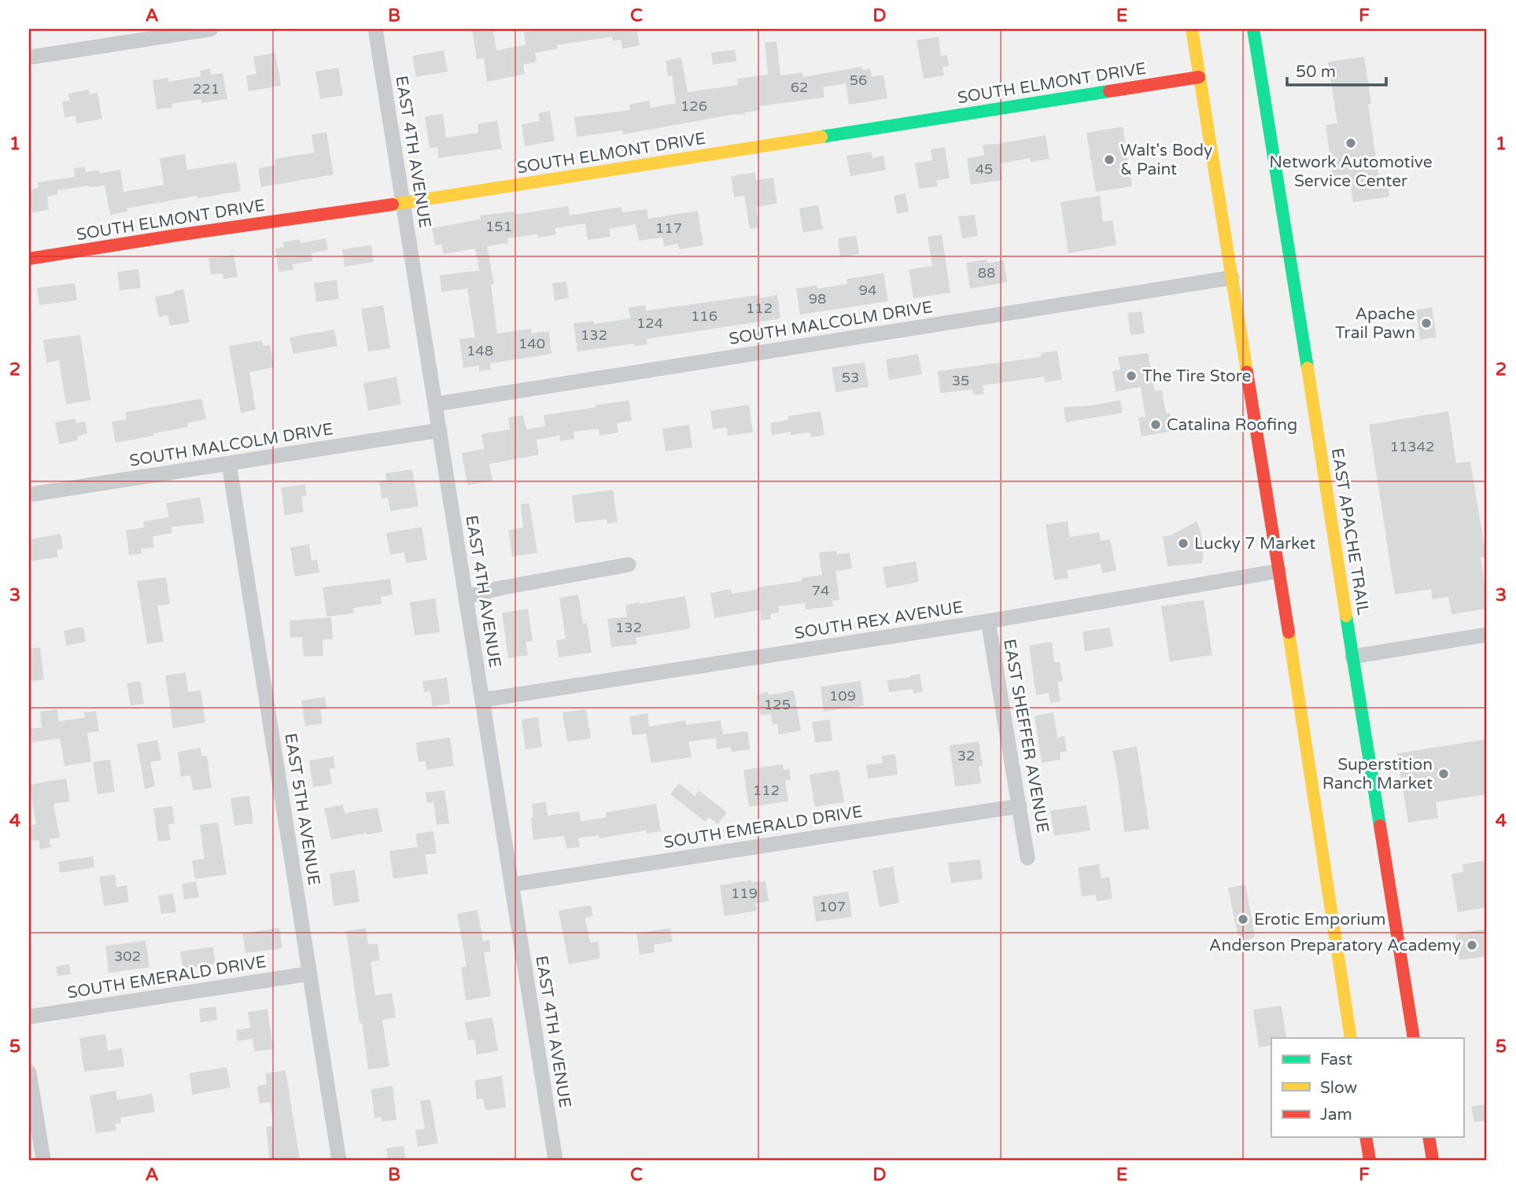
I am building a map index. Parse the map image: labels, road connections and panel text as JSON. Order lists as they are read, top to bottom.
{
  "streets": {
    "main road": ["SOUTH ELMONT DRIVE", "EAST APACHE TRAIL"],
    "street": [
      "EAST 4TH AVENUE",
      "SOUTH MALCOLM DRIVE",
      "SOUTH REX AVENUE",
      "EAST SHEFFER AVENUE",
      "EAST 5TH AVENUE",
      "SOUTH EMERALD DRIVE"
    ]
  },
  "crossings": [
    ["SOUTH ELMONT DRIVE", "EAST 4TH AVENUE"],
    ["EAST 4TH AVENUE", "SOUTH MALCOLM DRIVE"],
    ["EAST 4TH AVENUE", "SOUTH REX AVENUE"],
    ["EAST 4TH AVENUE", "SOUTH EMERALD DRIVE"],
    ["SOUTH MALCOLM DRIVE", "EAST 5TH AVENUE"],
    ["SOUTH REX AVENUE", "EAST SHEFFER AVENUE"],
    ["EAST SHEFFER AVENUE", "SOUTH EMERALD DRIVE"],
    ["EAST 5TH AVENUE", "SOUTH EMERALD DRIVE"]
  ],
  "places": [
    "Network Automotive Service Center",
    "Walt's Body & Paint",
    "Apache Trail Pawn",
    "The Tire Store",
    "Catalina Roofing",
    "Lucky 7 Market",
    "Superstition Ranch Market",
    "Erotic Emporium",
    "Anderson Preparatory Academy"
  ],
  "house_numbers": [
    "56",
    "62",
    "221",
    "126",
    "45",
    "151",
    "117",
    "88",
    "94",
    "98",
    "112",
    "116",
    "124",
    "132",
    "140",
    "148",
    "53",
    "35",
    "11342",
    "74",
    "132",
    "109",
    "125",
    "32",
    "112",
    "119",
    "107",
    "302"
  ],
  "legend": ["Fast", "Slow", "Jam"],
  "scale_bar": "50 m",
  "grid": {
    "columns": [
      "A",
      "B",
      "C",
      "D",
      "E",
      "F"
    ],
    "rows": [
      "1",
      "2",
      "3",
      "4",
      "5"
    ]
  }
}
